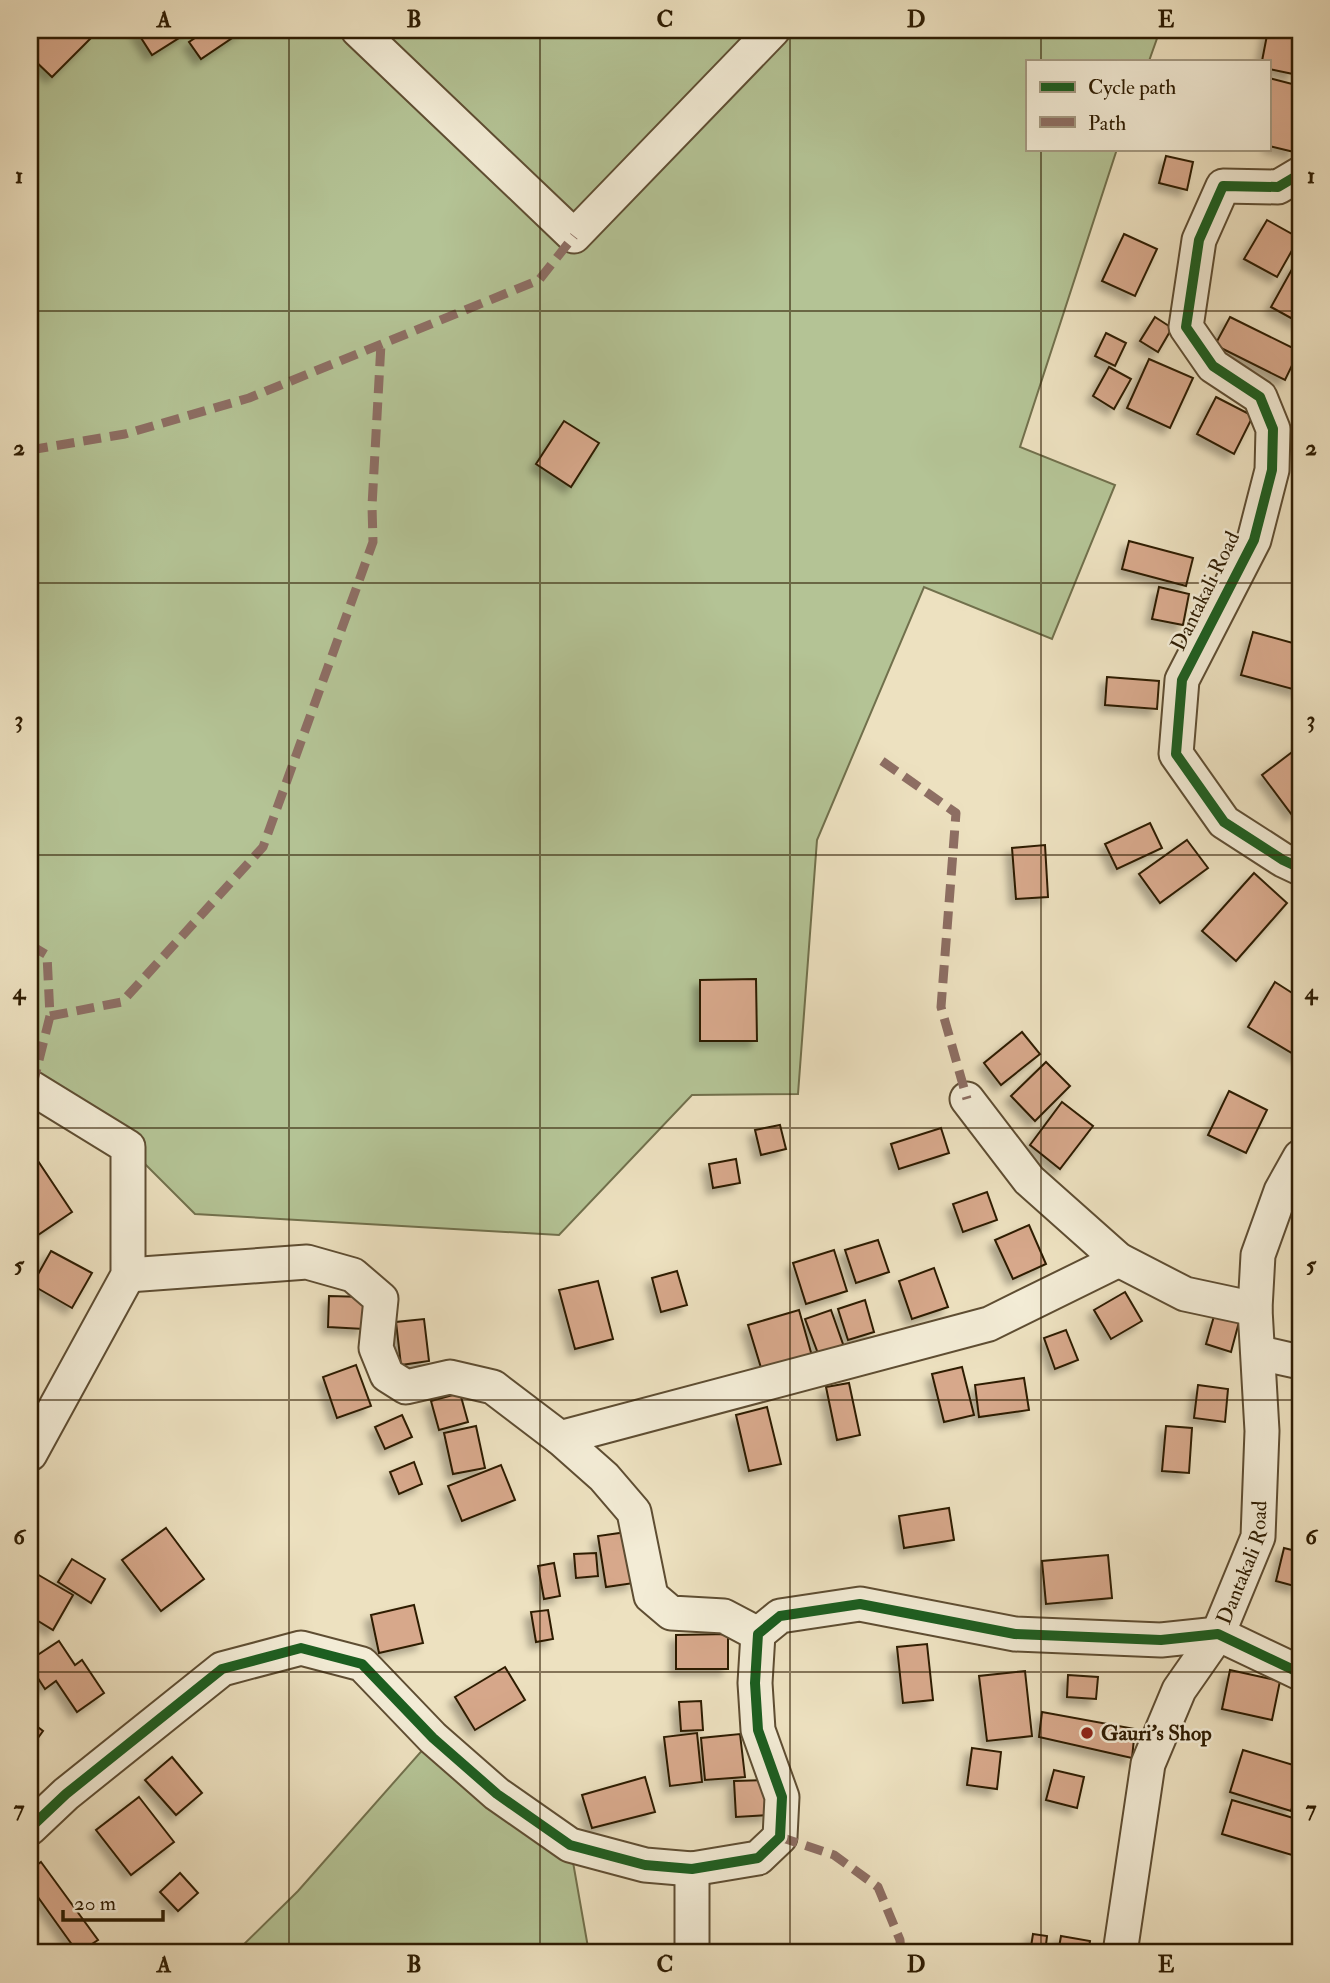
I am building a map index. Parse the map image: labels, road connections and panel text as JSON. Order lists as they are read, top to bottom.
{
  "streets": {
    "street": ["Dantakali Road"]
  },
  "places": ["Gauri's Shop"],
  "legend": ["Cycle path", "Path"],
  "scale_bar": "20 m",
  "grid": {
    "columns": [
      "A",
      "B",
      "C",
      "D",
      "E"
    ],
    "rows": [
      "1",
      "2",
      "3",
      "4",
      "5",
      "6",
      "7"
    ]
  }
}
